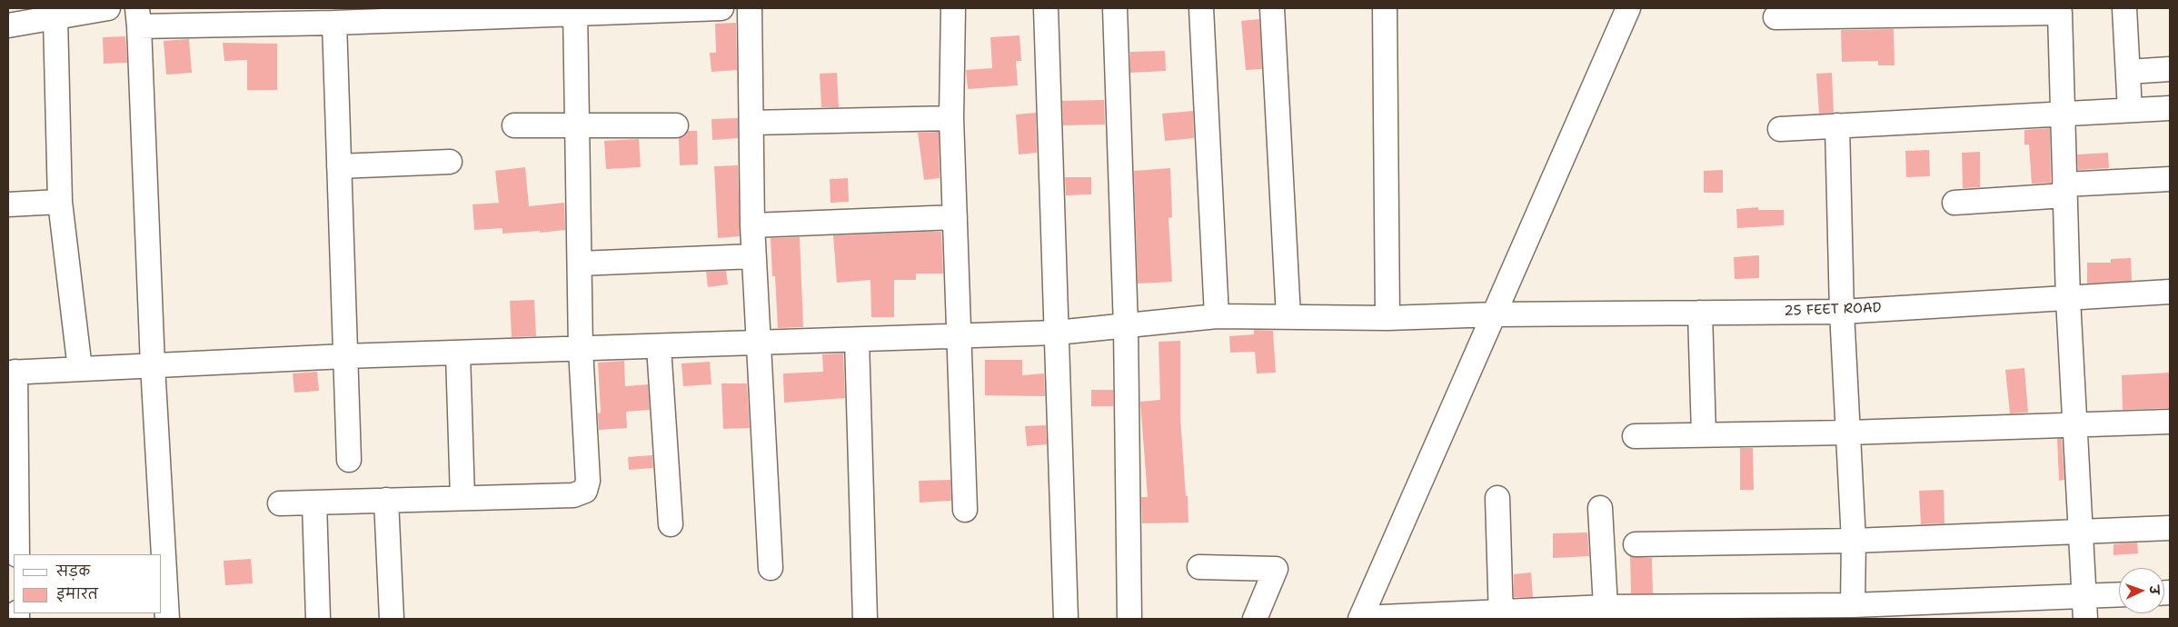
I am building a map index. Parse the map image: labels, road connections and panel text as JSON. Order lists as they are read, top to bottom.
{
  "streets": {
    "street": ["25 FEET ROAD"]
  },
  "legend": ["सड़क", "इमारत"],
  "north": "right"
}
